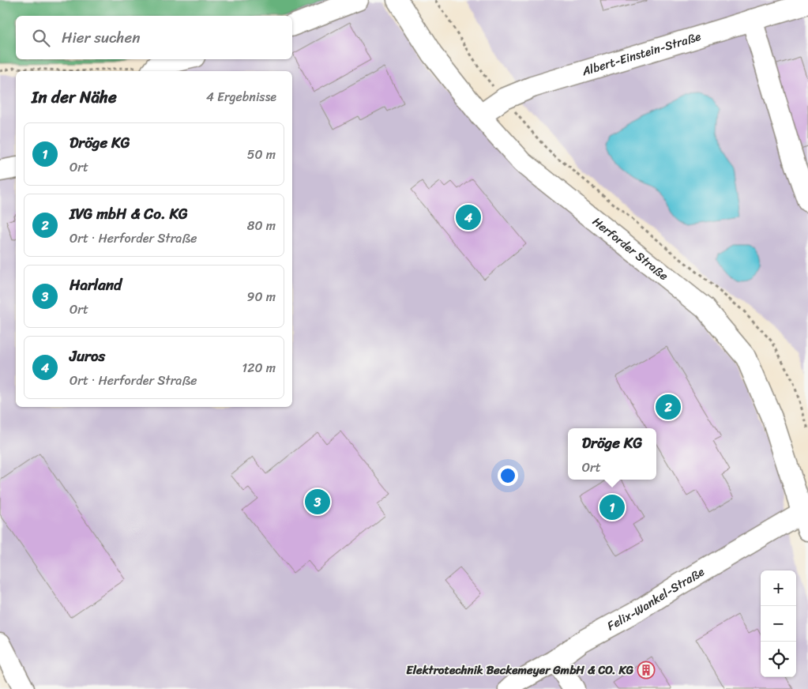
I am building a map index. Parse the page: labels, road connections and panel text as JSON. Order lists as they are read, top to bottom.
{
  "streets": {
    "street": ["Albert-Einstein-Straße", "Herforder Straße", "Felix-Wankel-Straße"]
  },
  "crossings": [
    ["Albert-Einstein-Straße", "Herforder Straße"],
    ["Herforder Straße", "Felix-Wankel-Straße"]
  ],
  "places": {
    "building": ["Elektrotechnik Beckemeyer GmbH & CO. KG"]
  },
  "page": {
    "search": "Hier suchen",
    "heading": ["In der Nähe", "4 Ergebnisse"],
    "list": [
      {
        "mark": "1",
        "name": "Dröge KG",
        "note": "Ort",
        "value": "50 m"
      },
      {
        "mark": "2",
        "name": "IVG mbH & Co. KG",
        "note": "Ort · Herforder Straße",
        "value": "80 m"
      },
      {
        "mark": "3",
        "name": "Harland",
        "note": "Ort",
        "value": "90 m"
      },
      {
        "mark": "4",
        "name": "Juros",
        "note": "Ort · Herforder Straße",
        "value": "120 m"
      }
    ],
    "pins": [
      "4",
      "2",
      "3",
      "1"
    ],
    "popup": ["Dröge KG", "Ort"],
    "map_buttons": ["+", "−"]
  }
}
